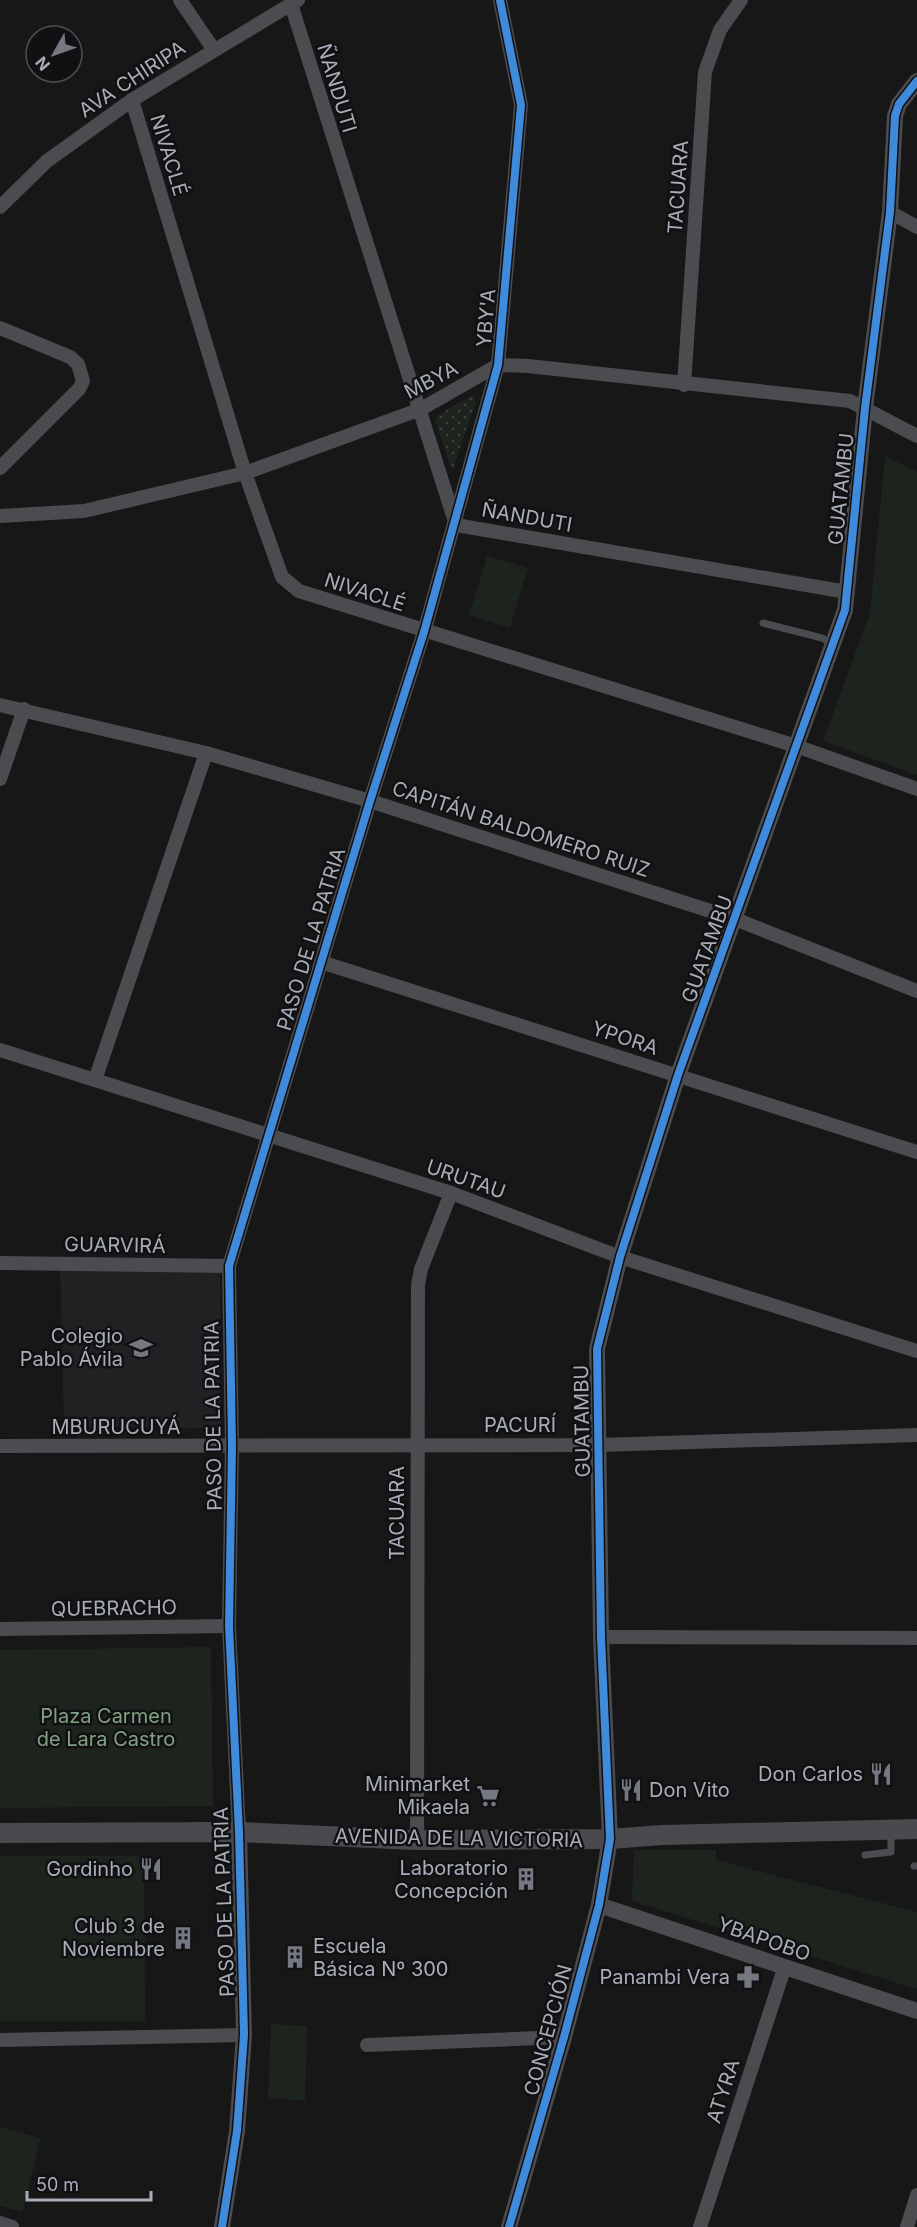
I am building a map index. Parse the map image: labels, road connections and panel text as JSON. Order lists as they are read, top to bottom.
{
  "streets": {
    "main road": ["AVENIDA DE LA VICTORIA"],
    "street": [
      "AVA CHIRIPA",
      "ÑANDUTI",
      "NIVACLÉ",
      "TACUARA",
      "YBY'A",
      "MBYA",
      "GUATAMBU",
      "CAPITÁN BALDOMERO RUIZ",
      "PASO DE LA PATRIA",
      "YPORA",
      "URUTAU",
      "GUARVIRÁ",
      "PACURÍ",
      "MBURUCUYÁ",
      "QUEBRACHO",
      "YBAPOBO",
      "CONCEPCIÓN",
      "ATYRA"
    ]
  },
  "crossings": [
    ["AVA CHIRIPA", "ÑANDUTI"],
    ["AVA CHIRIPA", "NIVACLÉ"],
    ["ÑANDUTI", "YBY'A"],
    ["ÑANDUTI", "MBYA"],
    ["ÑANDUTI", "GUATAMBU"],
    ["NIVACLÉ", "YBY'A"],
    ["NIVACLÉ", "MBYA"],
    ["NIVACLÉ", "GUATAMBU"],
    ["NIVACLÉ", "PASO DE LA PATRIA"],
    ["TACUARA", "URUTAU"],
    ["TACUARA", "PACURÍ"],
    ["TACUARA", "AVENIDA DE LA VICTORIA"],
    ["YBY'A", "MBYA"],
    ["YBY'A", "PASO DE LA PATRIA"],
    ["GUATAMBU", "CAPITÁN BALDOMERO RUIZ"],
    ["GUATAMBU", "YPORA"],
    ["GUATAMBU", "URUTAU"],
    ["GUATAMBU", "PACURÍ"],
    ["GUATAMBU", "AVENIDA DE LA VICTORIA"],
    ["GUATAMBU", "CONCEPCIÓN"],
    ["CAPITÁN BALDOMERO RUIZ", "PASO DE LA PATRIA"],
    ["PASO DE LA PATRIA", "YPORA"],
    ["PASO DE LA PATRIA", "URUTAU"],
    ["PASO DE LA PATRIA", "GUARVIRÁ"],
    ["PASO DE LA PATRIA", "PACURÍ"],
    ["PASO DE LA PATRIA", "MBURUCUYÁ"],
    ["PASO DE LA PATRIA", "QUEBRACHO"],
    ["PASO DE LA PATRIA", "AVENIDA DE LA VICTORIA"],
    ["PACURÍ", "MBURUCUYÁ"],
    ["AVENIDA DE LA VICTORIA", "CONCEPCIÓN"],
    ["YBAPOBO", "CONCEPCIÓN"],
    ["YBAPOBO", "ATYRA"]
  ],
  "parks": ["Plaza Carmen de Lara Castro"],
  "places": {
    "school or university": ["Colegio Pablo Ávila"],
    "restaurant": ["Don Carlos", "Don Vito", "Gordinho"],
    "supermarket": ["Minimarket Mikaela"],
    "building": ["Laboratorio Concepción", "Club 3 de Noviembre", "Escuela Básica Nº 300"],
    "pharmacy": ["Panambi Vera"]
  },
  "scale_bar": "50 m",
  "north": "bottom left"
}
